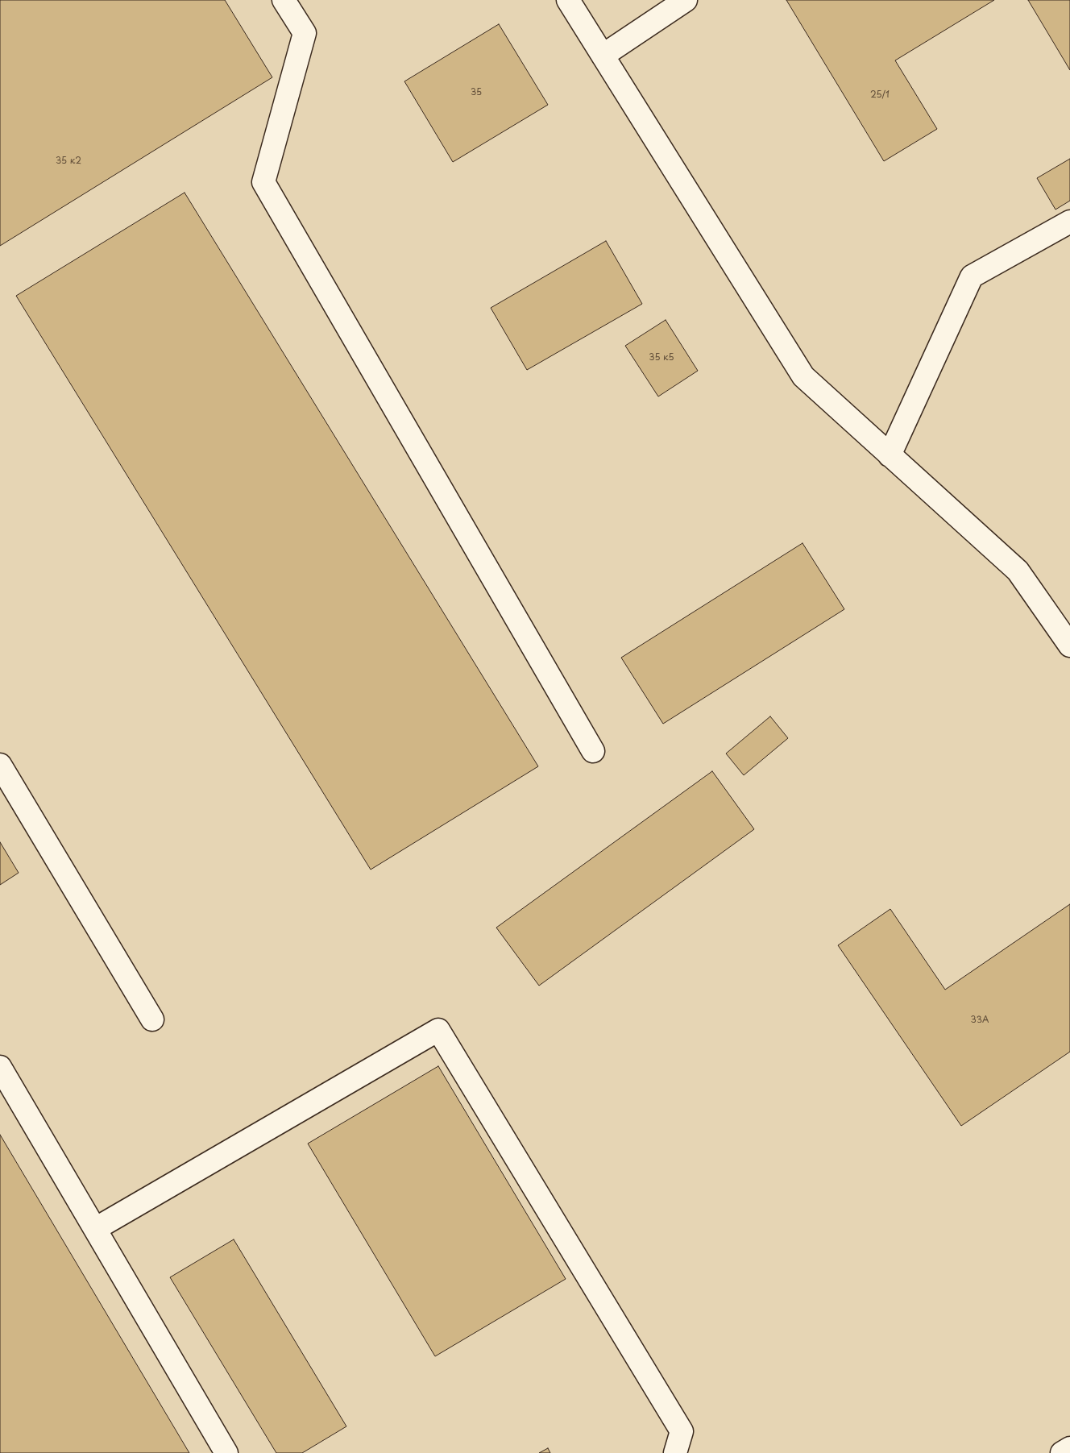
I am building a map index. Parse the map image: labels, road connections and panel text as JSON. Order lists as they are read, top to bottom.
{
  "house_numbers": [
    "35",
    "25/1",
    "35 к2",
    "35 к5",
    "33А"
  ]
}
